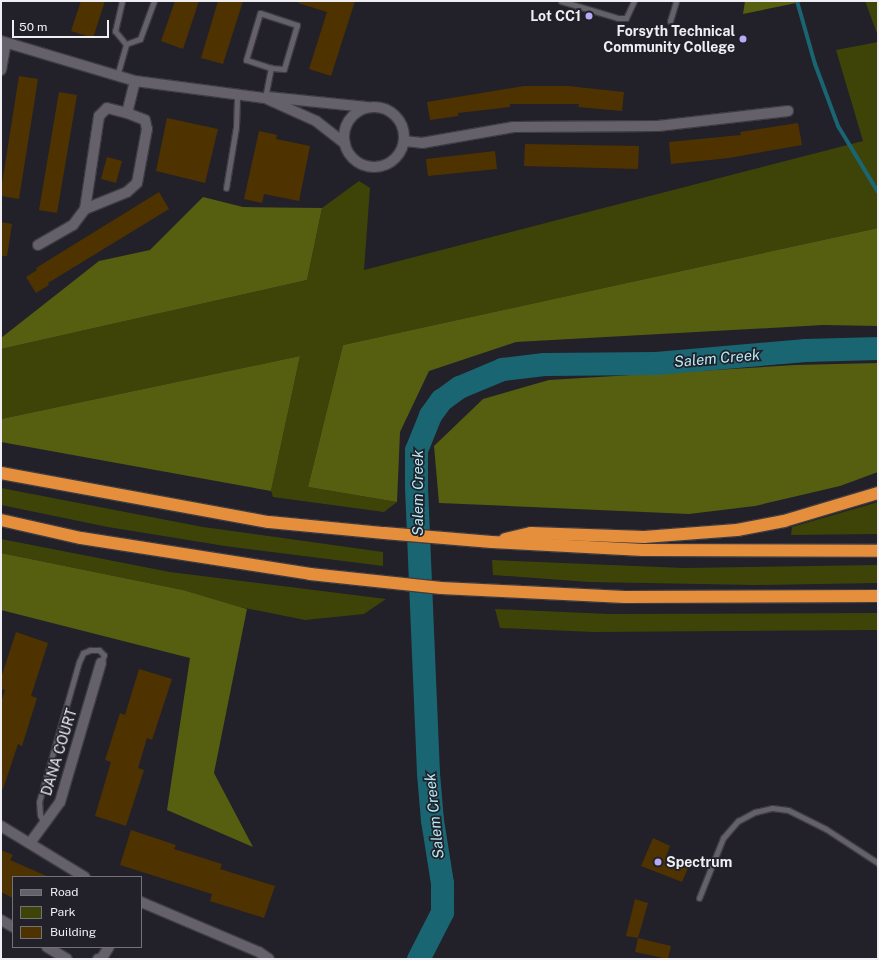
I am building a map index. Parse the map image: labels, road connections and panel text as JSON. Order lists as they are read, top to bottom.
{
  "streets": {
    "street": ["DANA COURT"]
  },
  "water": ["Salem Creek"],
  "places": ["Lot CC1", "Forsyth Technical Community College", "Spectrum"],
  "legend": ["Road", "Park", "Building"],
  "scale_bar": "50 m"
}
